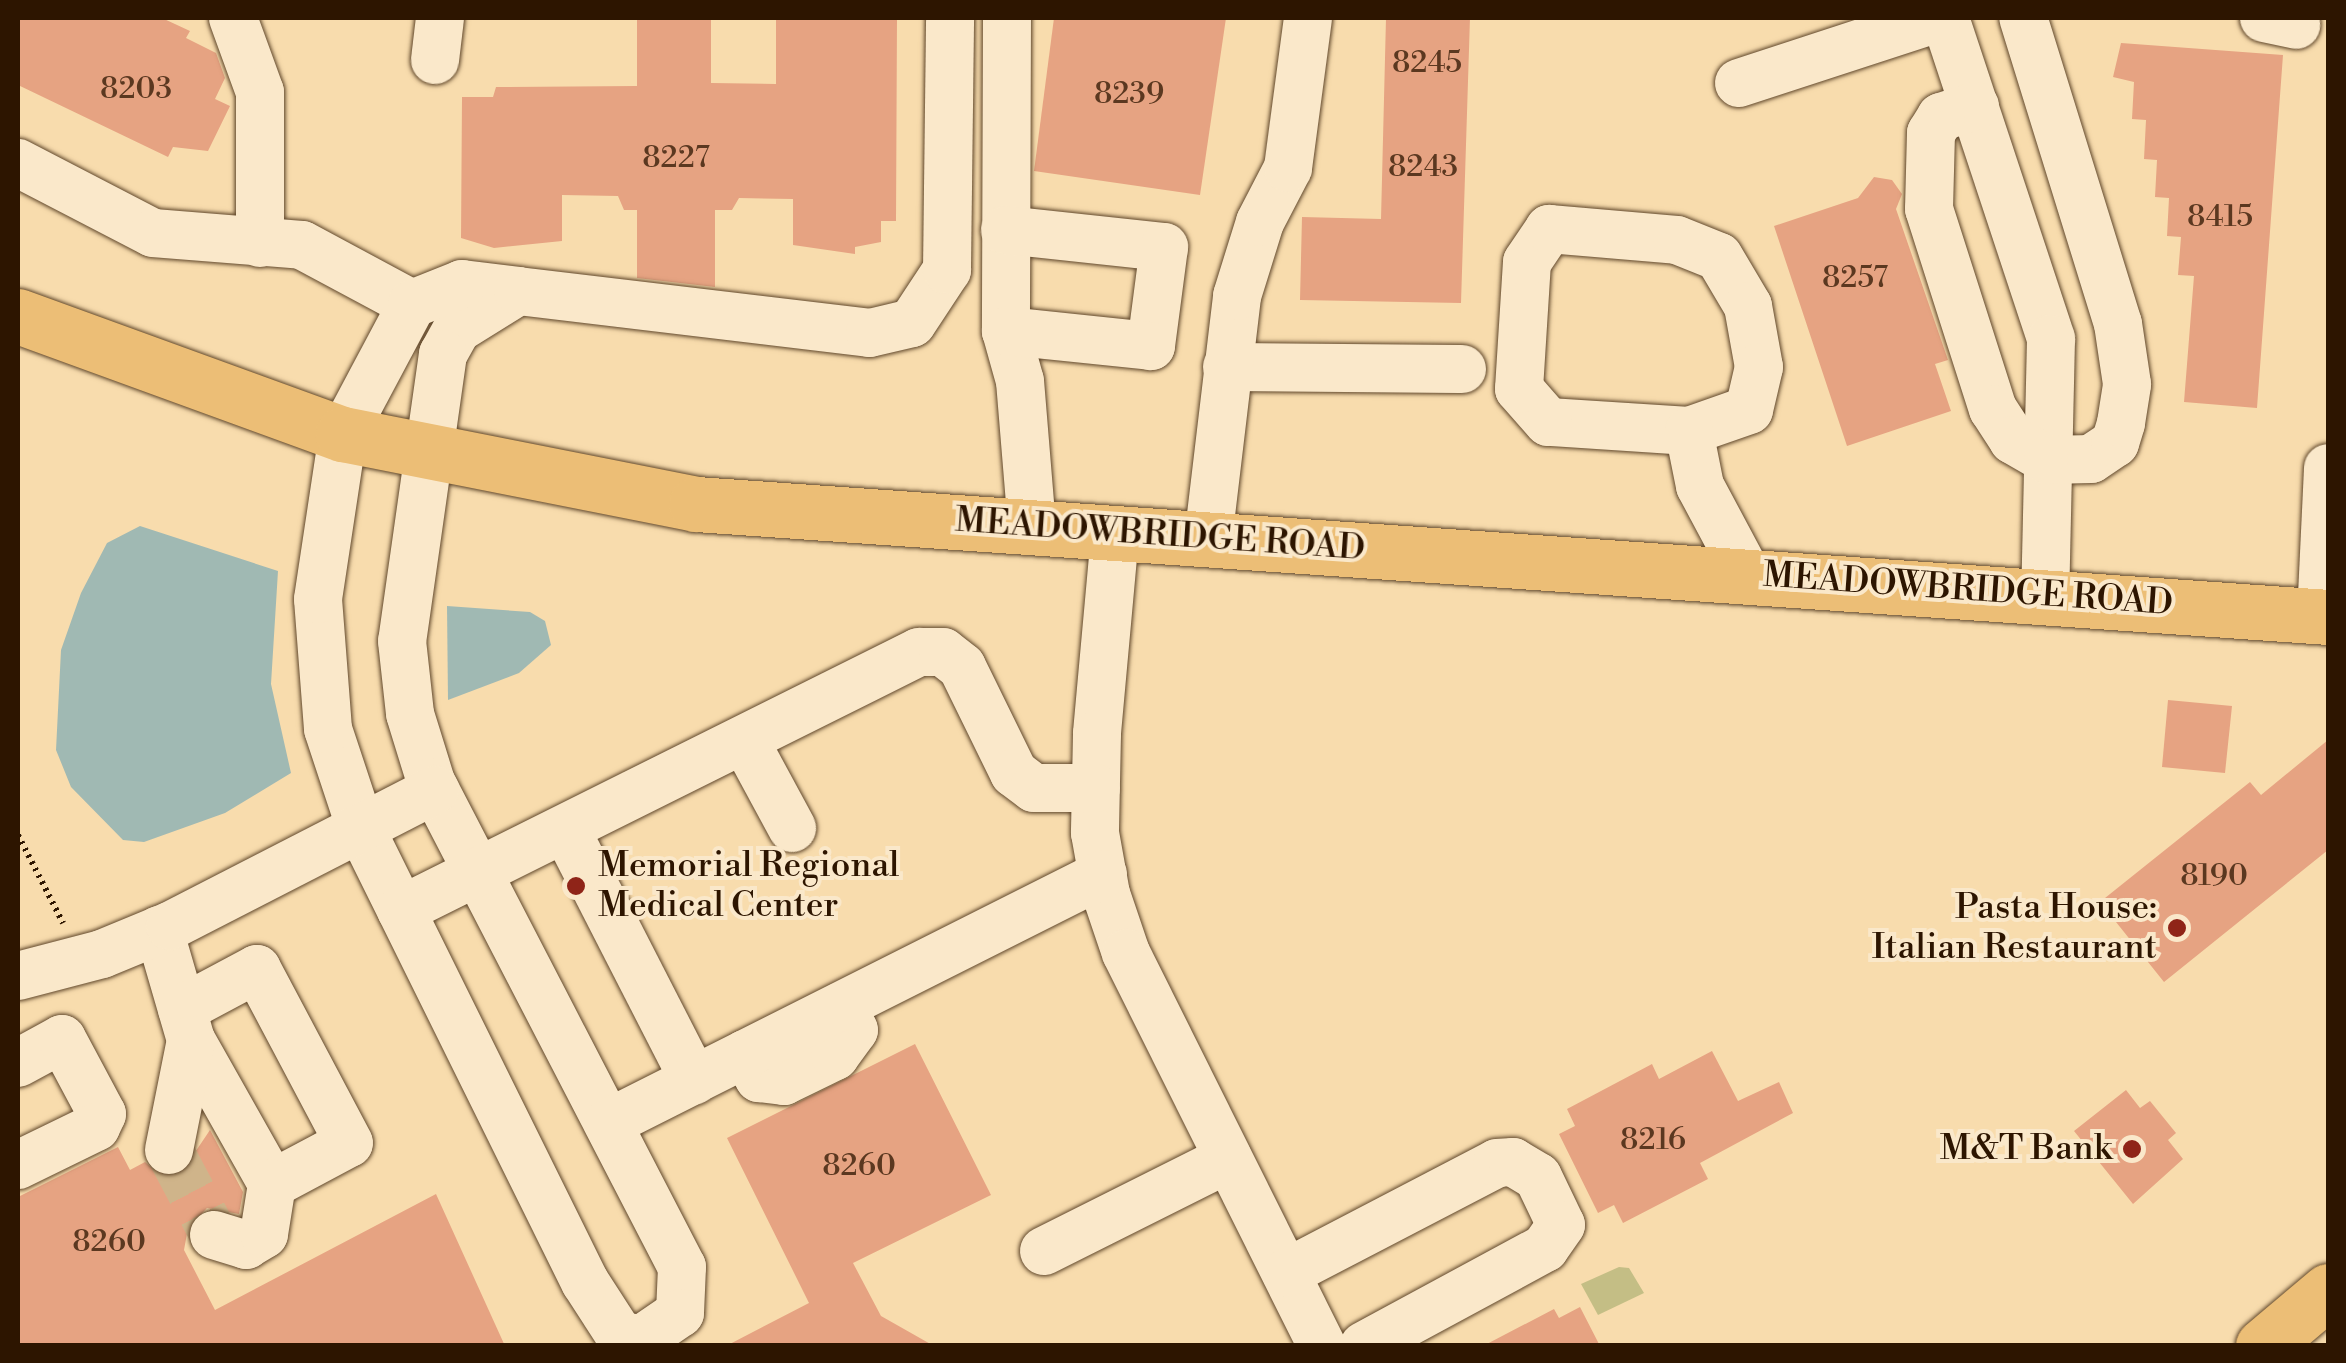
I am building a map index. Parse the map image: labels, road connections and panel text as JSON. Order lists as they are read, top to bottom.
{
  "streets": {
    "main road": ["MEADOWBRIDGE ROAD"]
  },
  "places": ["Memorial Regional Medical Center", "Pasta House: Italian Restaurant", "M&T Bank"],
  "house_numbers": [
    "8245",
    "8203",
    "8239",
    "8227",
    "8243",
    "8415",
    "8257",
    "8190",
    "8216",
    "8260",
    "8260"
  ]
}
